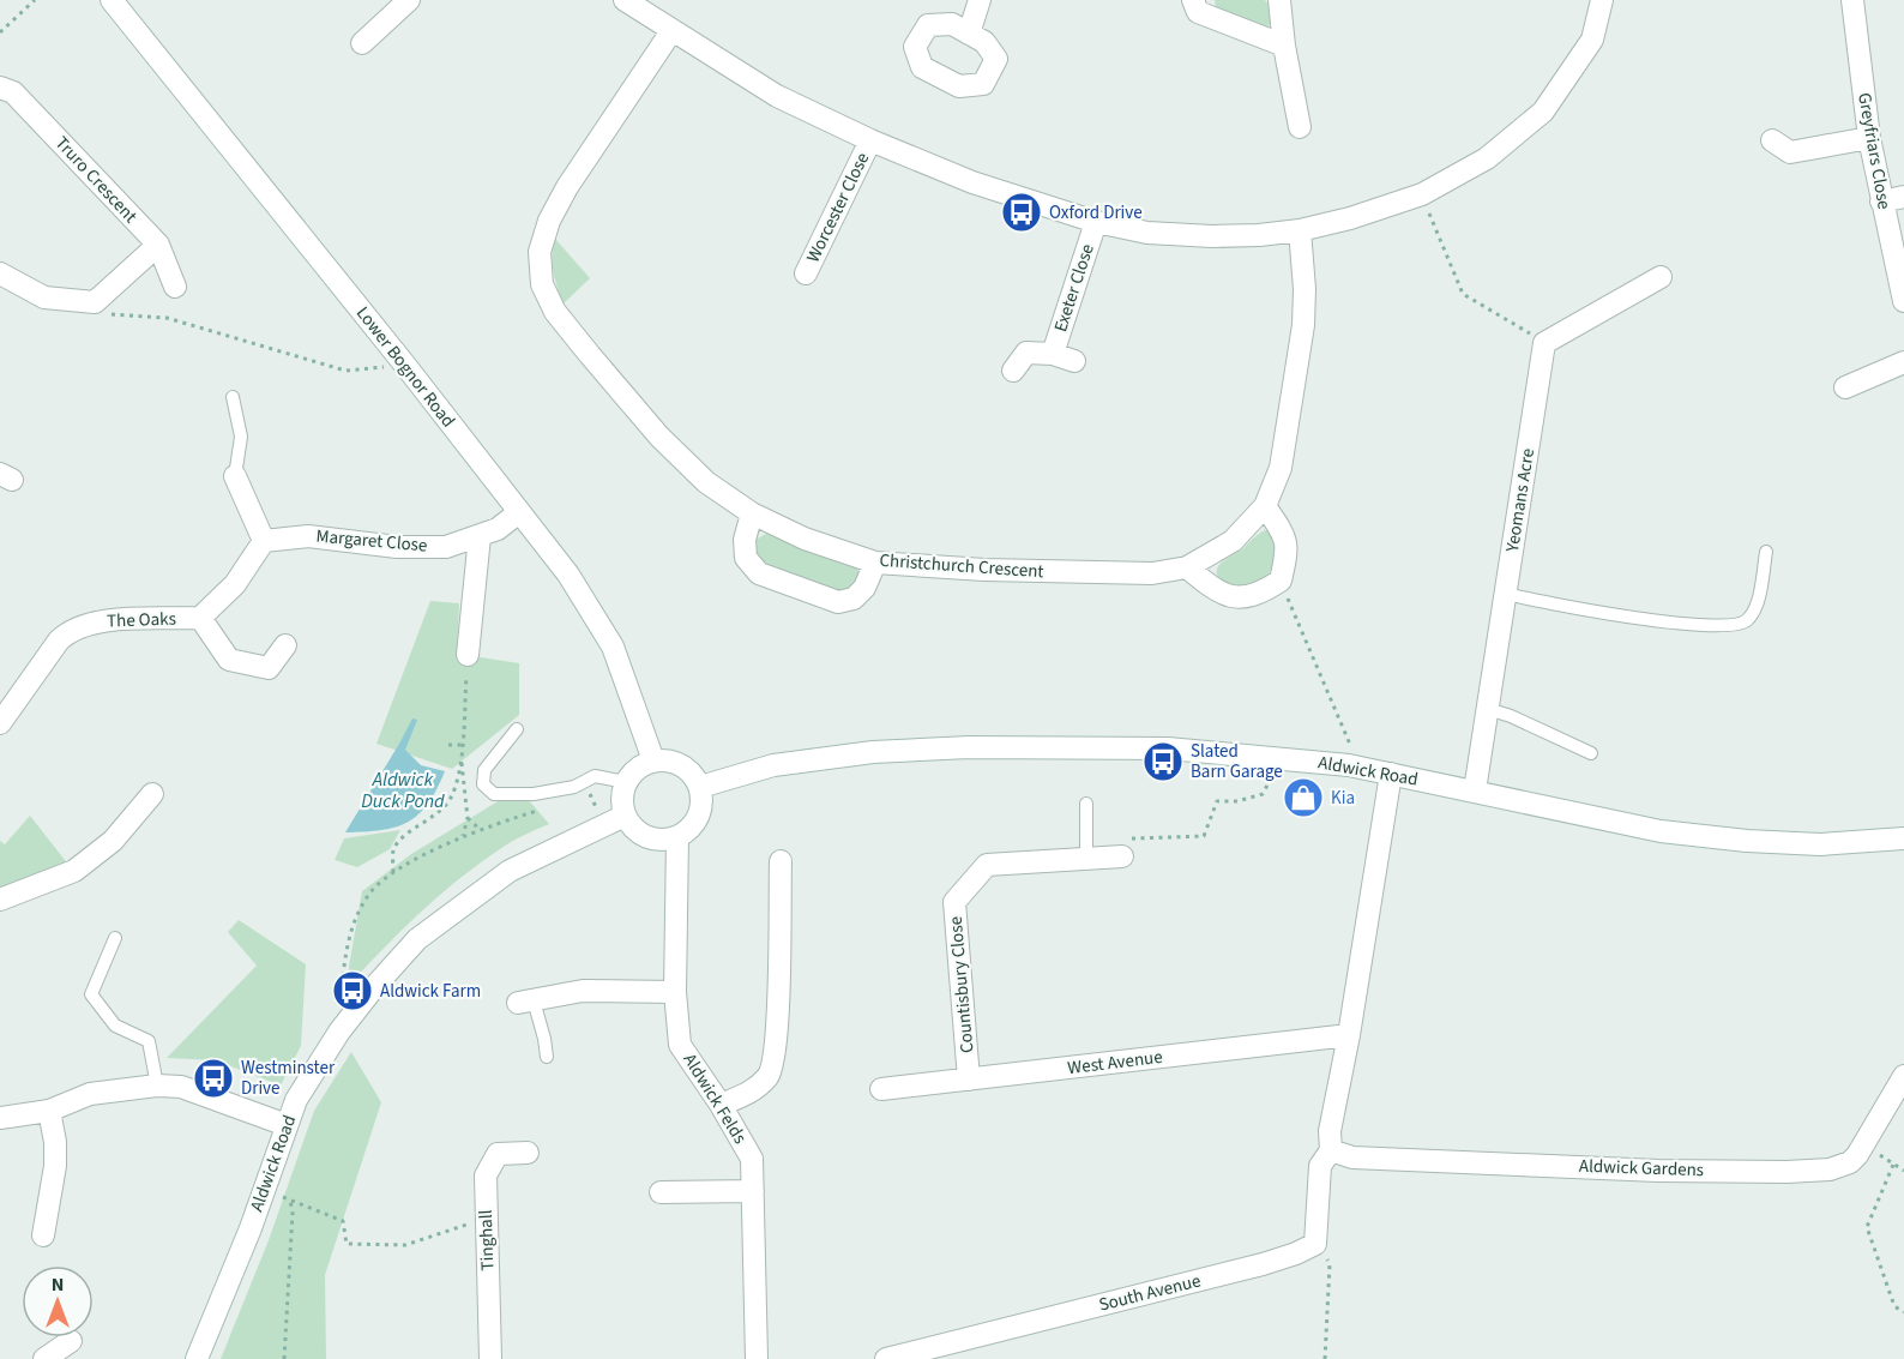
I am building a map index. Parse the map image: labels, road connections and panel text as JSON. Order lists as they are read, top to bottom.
{
  "streets": {
    "street": [
      "Greyfriars Close",
      "Truro Crescent",
      "Worcester Close",
      "Exeter Close",
      "Lower Bognor Road",
      "Yeomans Acre",
      "Margaret Close",
      "Christchurch Crescent",
      "The Oaks",
      "Aldwick Road",
      "Countisbury Close",
      "West Avenue",
      "Aldwick Felds",
      "Aldwick Gardens",
      "Tinghall",
      "South Avenue"
    ]
  },
  "crossings": [
    ["Lower Bognor Road", "Margaret Close"],
    ["Lower Bognor Road", "Aldwick Road"],
    ["Lower Bognor Road", "Aldwick Felds"],
    ["Yeomans Acre", "Aldwick Road"],
    ["Aldwick Road", "Aldwick Felds"],
    ["Countisbury Close", "West Avenue"]
  ],
  "water": ["Aldwick Duck Pond"],
  "places": {
    "bus stop": [
      "Oxford Drive",
      "Slated Barn Garage",
      "Aldwick Farm",
      "Westminster Drive"
    ],
    "shop": ["Kia"]
  },
  "north": "top"
}
